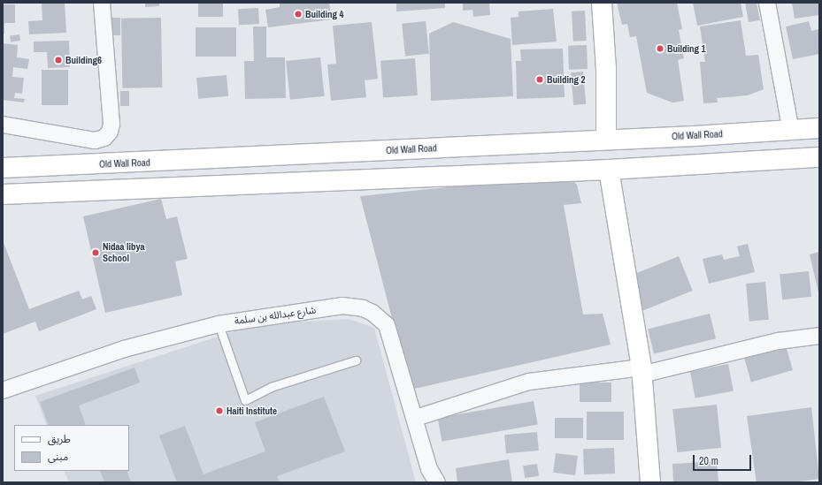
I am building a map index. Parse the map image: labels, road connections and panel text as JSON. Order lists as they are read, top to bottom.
{
  "streets": {
    "main road": ["Old Wall Road"],
    "street": ["شارع عبدالله بن سلمة"]
  },
  "places": [
    "Building 4",
    "Building 1",
    "Building6",
    "Building 2",
    "Nidaa libya School",
    "Haiti Institute"
  ],
  "legend": ["طريق", "مبنى"],
  "scale_bar": "20 m"
}
